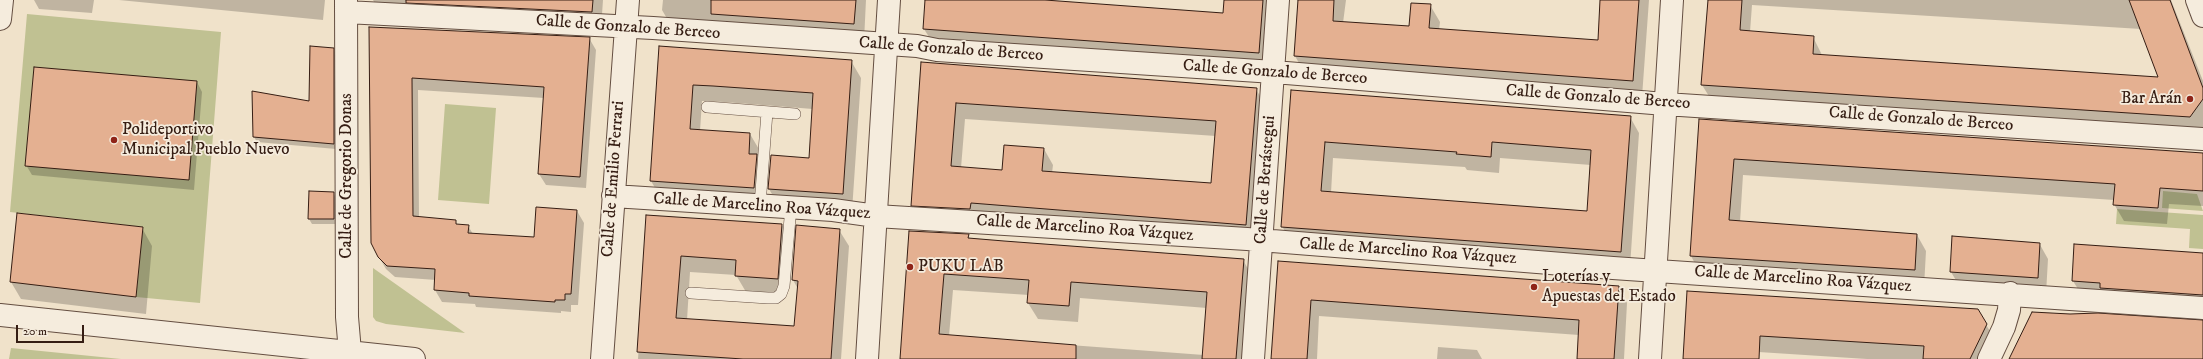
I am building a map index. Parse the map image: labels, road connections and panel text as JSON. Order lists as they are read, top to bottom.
{
  "streets": {
    "street": [
      "Calle de Gonzalo de Berceo",
      "Calle de Gregorio Donas",
      "Calle de Emilio Ferrari",
      "Calle de Berástegui",
      "Calle de Marcelino Roa Vázquez"
    ]
  },
  "crossings": [
    ["Calle de Gonzalo de Berceo", "Calle de Gregorio Donas"],
    ["Calle de Gonzalo de Berceo", "Calle de Emilio Ferrari"],
    ["Calle de Gonzalo de Berceo", "Calle de Berástegui"],
    ["Calle de Emilio Ferrari", "Calle de Marcelino Roa Vázquez"],
    ["Calle de Berástegui", "Calle de Marcelino Roa Vázquez"]
  ],
  "places": [
    "Bar Arán",
    "Polideportivo Municipal Pueblo Nuevo",
    "PUKU LAB",
    "Loterías y Apuestas del Estado"
  ],
  "scale_bar": "20 m"
}
